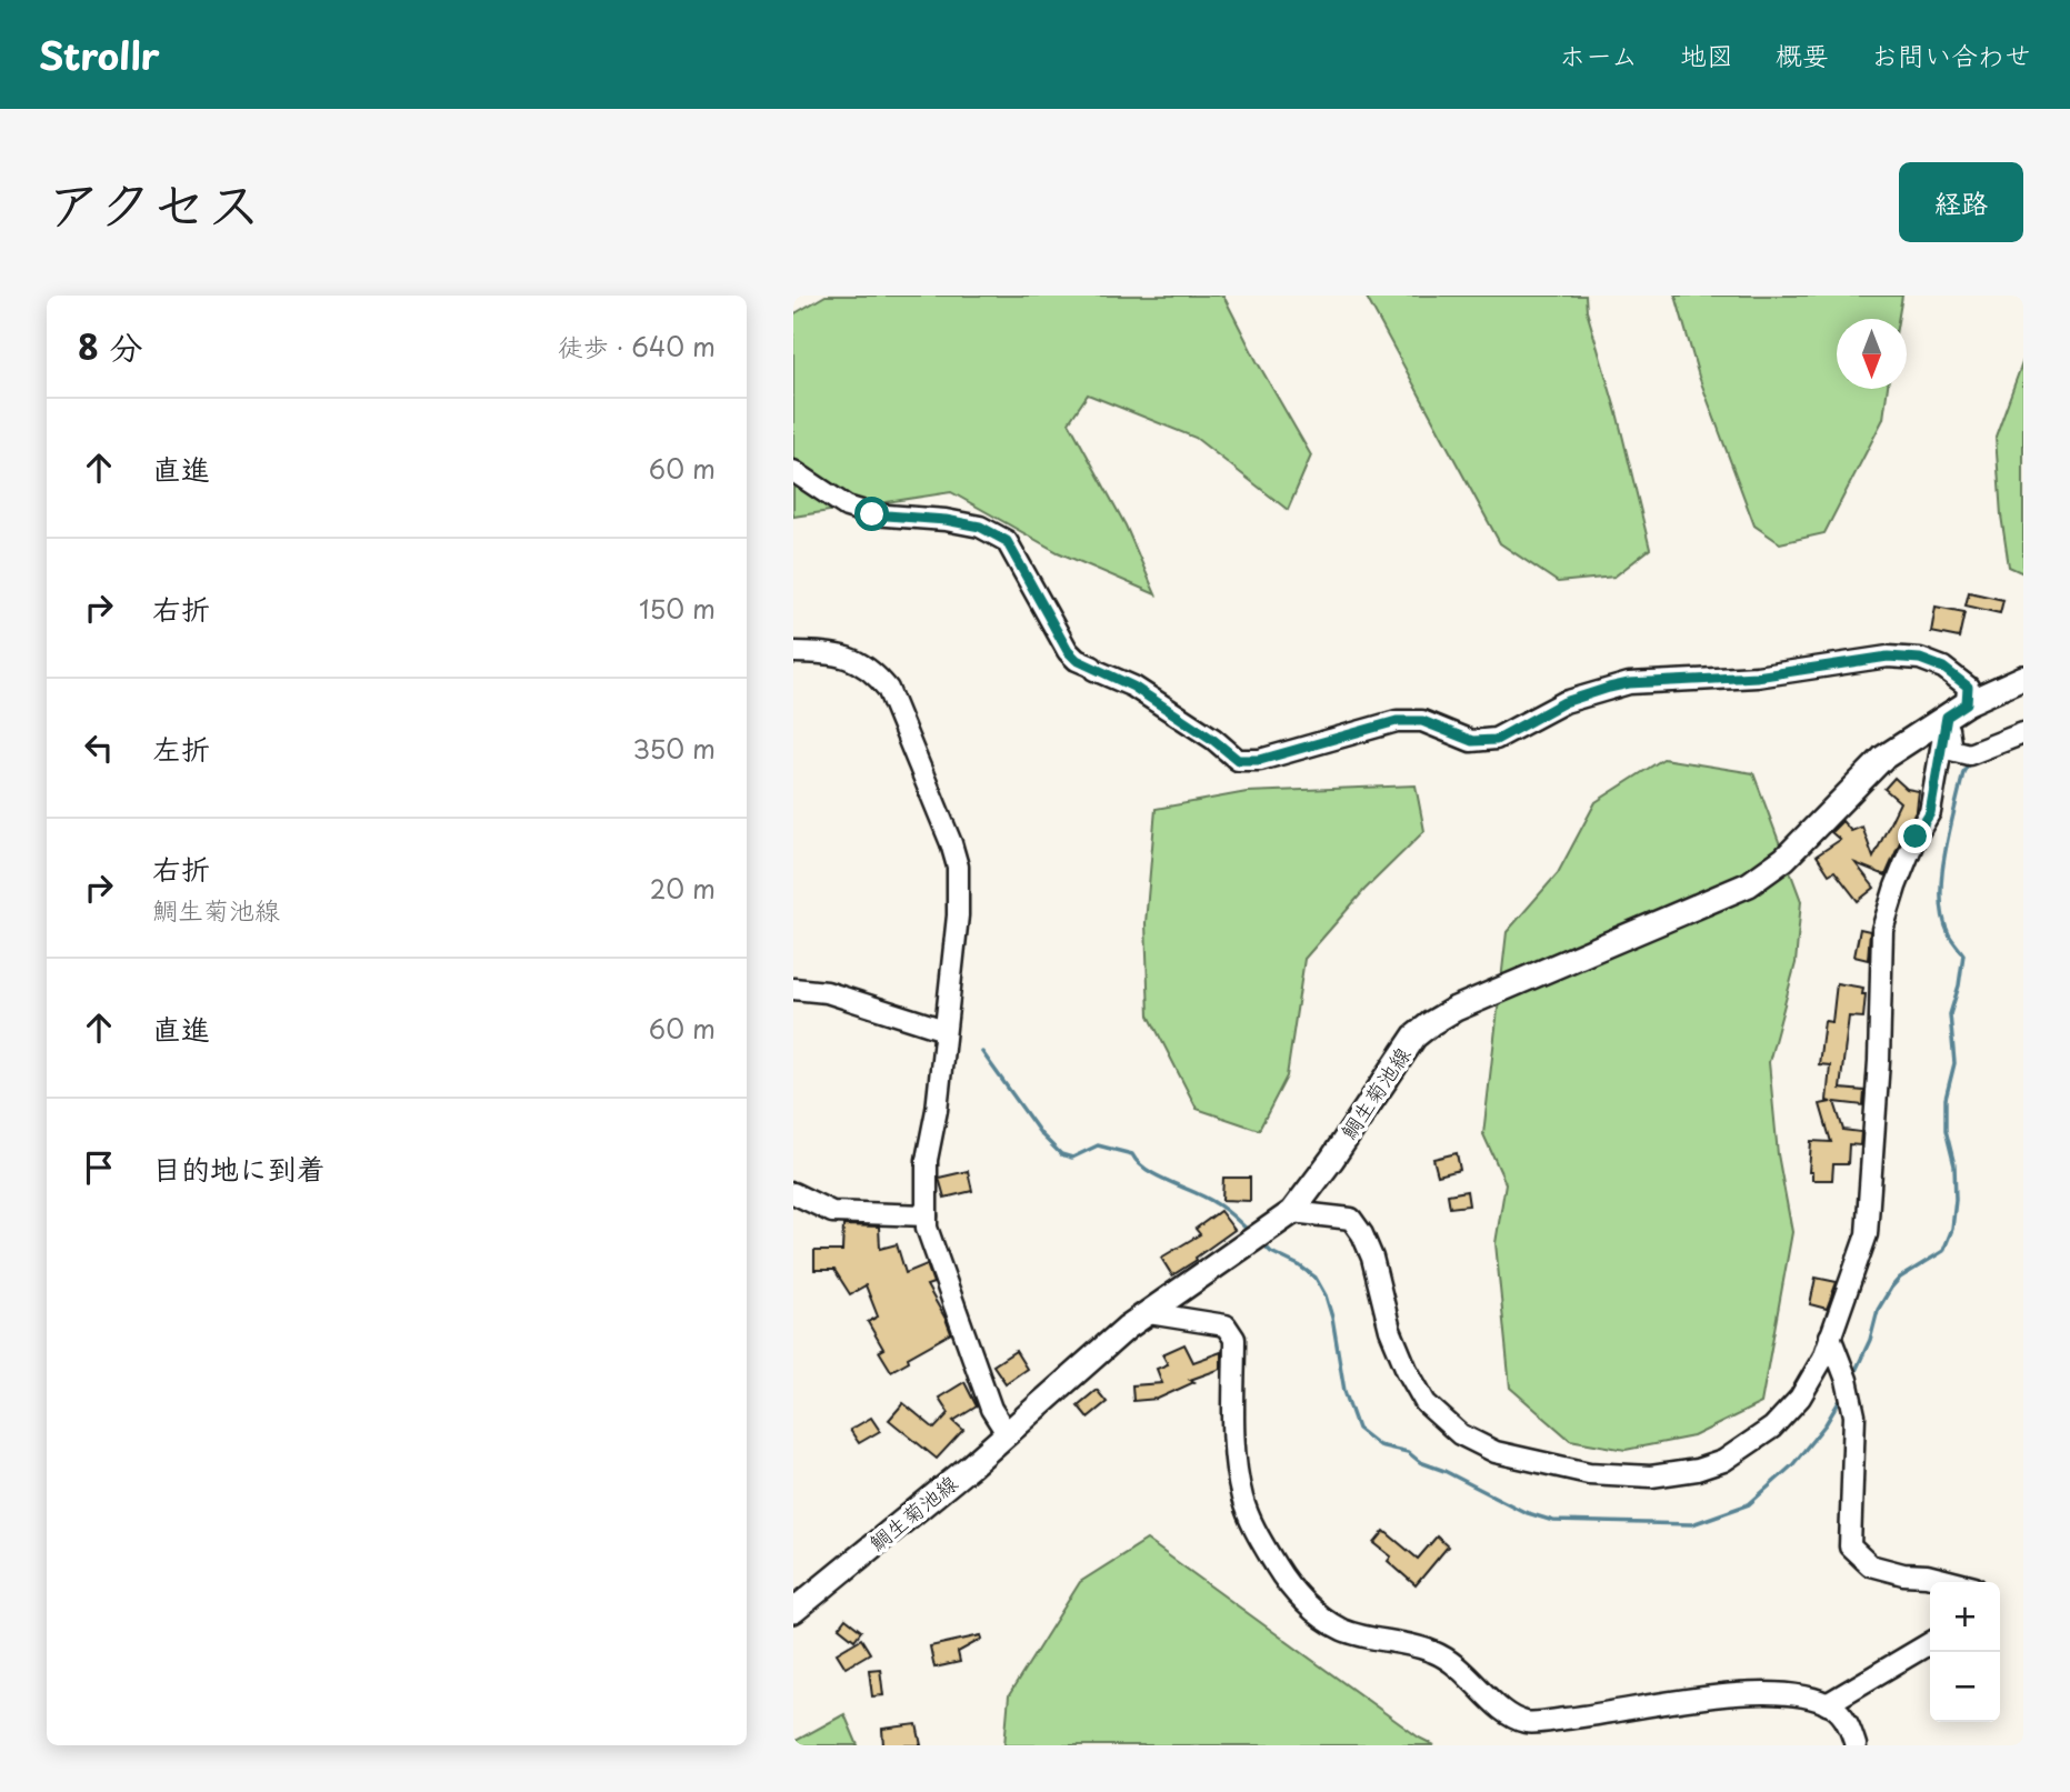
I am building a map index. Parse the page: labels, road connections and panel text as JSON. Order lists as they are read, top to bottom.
{
  "streets": {
    "main road": ["鯛生菊池線"]
  },
  "north": "bottom",
  "page": {
    "header": "Strollr",
    "nav": [
      "ホーム",
      "地図",
      "概要",
      "お問い合わせ"
    ],
    "title": "アクセス",
    "buttons": "経路",
    "heading": ["8 分", "徒歩 · 640 m"],
    "list": [
      ["直進", "60 m"],
      ["右折", "150 m"],
      ["左折", "350 m"],
      ["右折", "鯛生菊池線", "20 m"],
      ["直進", "60 m"],
      "目的地に到着"
    ],
    "map_buttons": ["+", "−"]
  }
}
